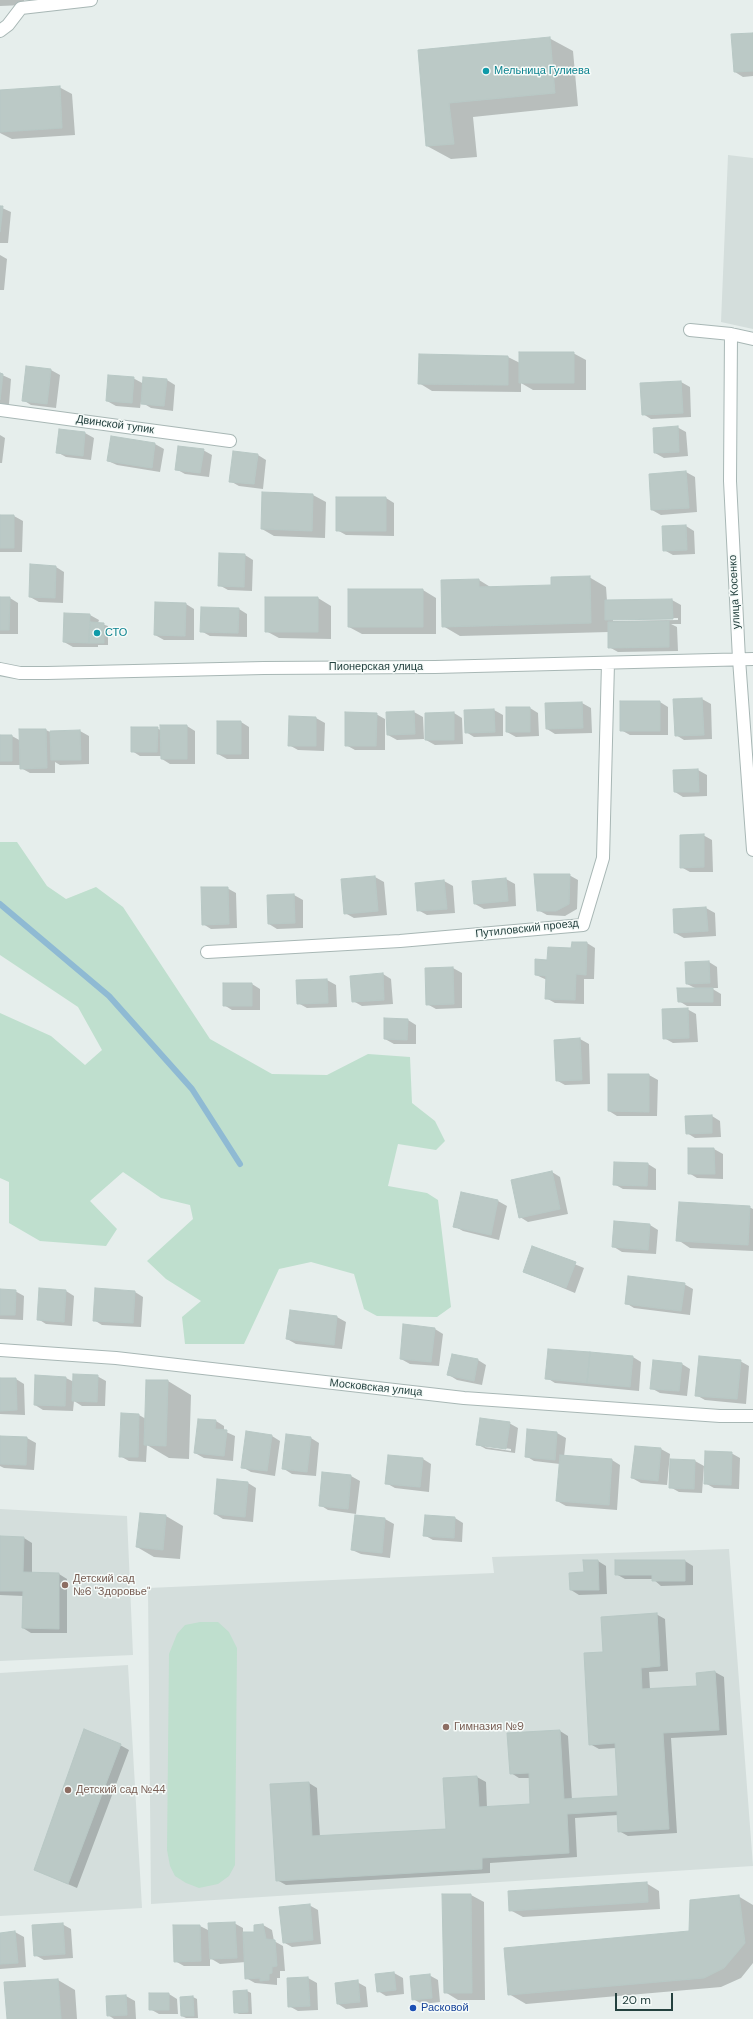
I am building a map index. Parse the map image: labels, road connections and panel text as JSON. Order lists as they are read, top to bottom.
{
  "streets": {
    "street": [
      "Двинской тупик",
      "улица Косенко",
      "Пионерская улица",
      "Путиловский проезд",
      "Московская улица"
    ]
  },
  "crossings": [
    ["улица Косенко", "Пионерская улица"],
    ["Пионерская улица", "Путиловский проезд"]
  ],
  "places": [
    "Мельница Гулиева",
    "СТО",
    "Детский сад №6 \"Здоровье\"",
    "Гимназия №9",
    "Детский сад №44",
    "Расковой"
  ],
  "scale_bar": "20 m"
}
